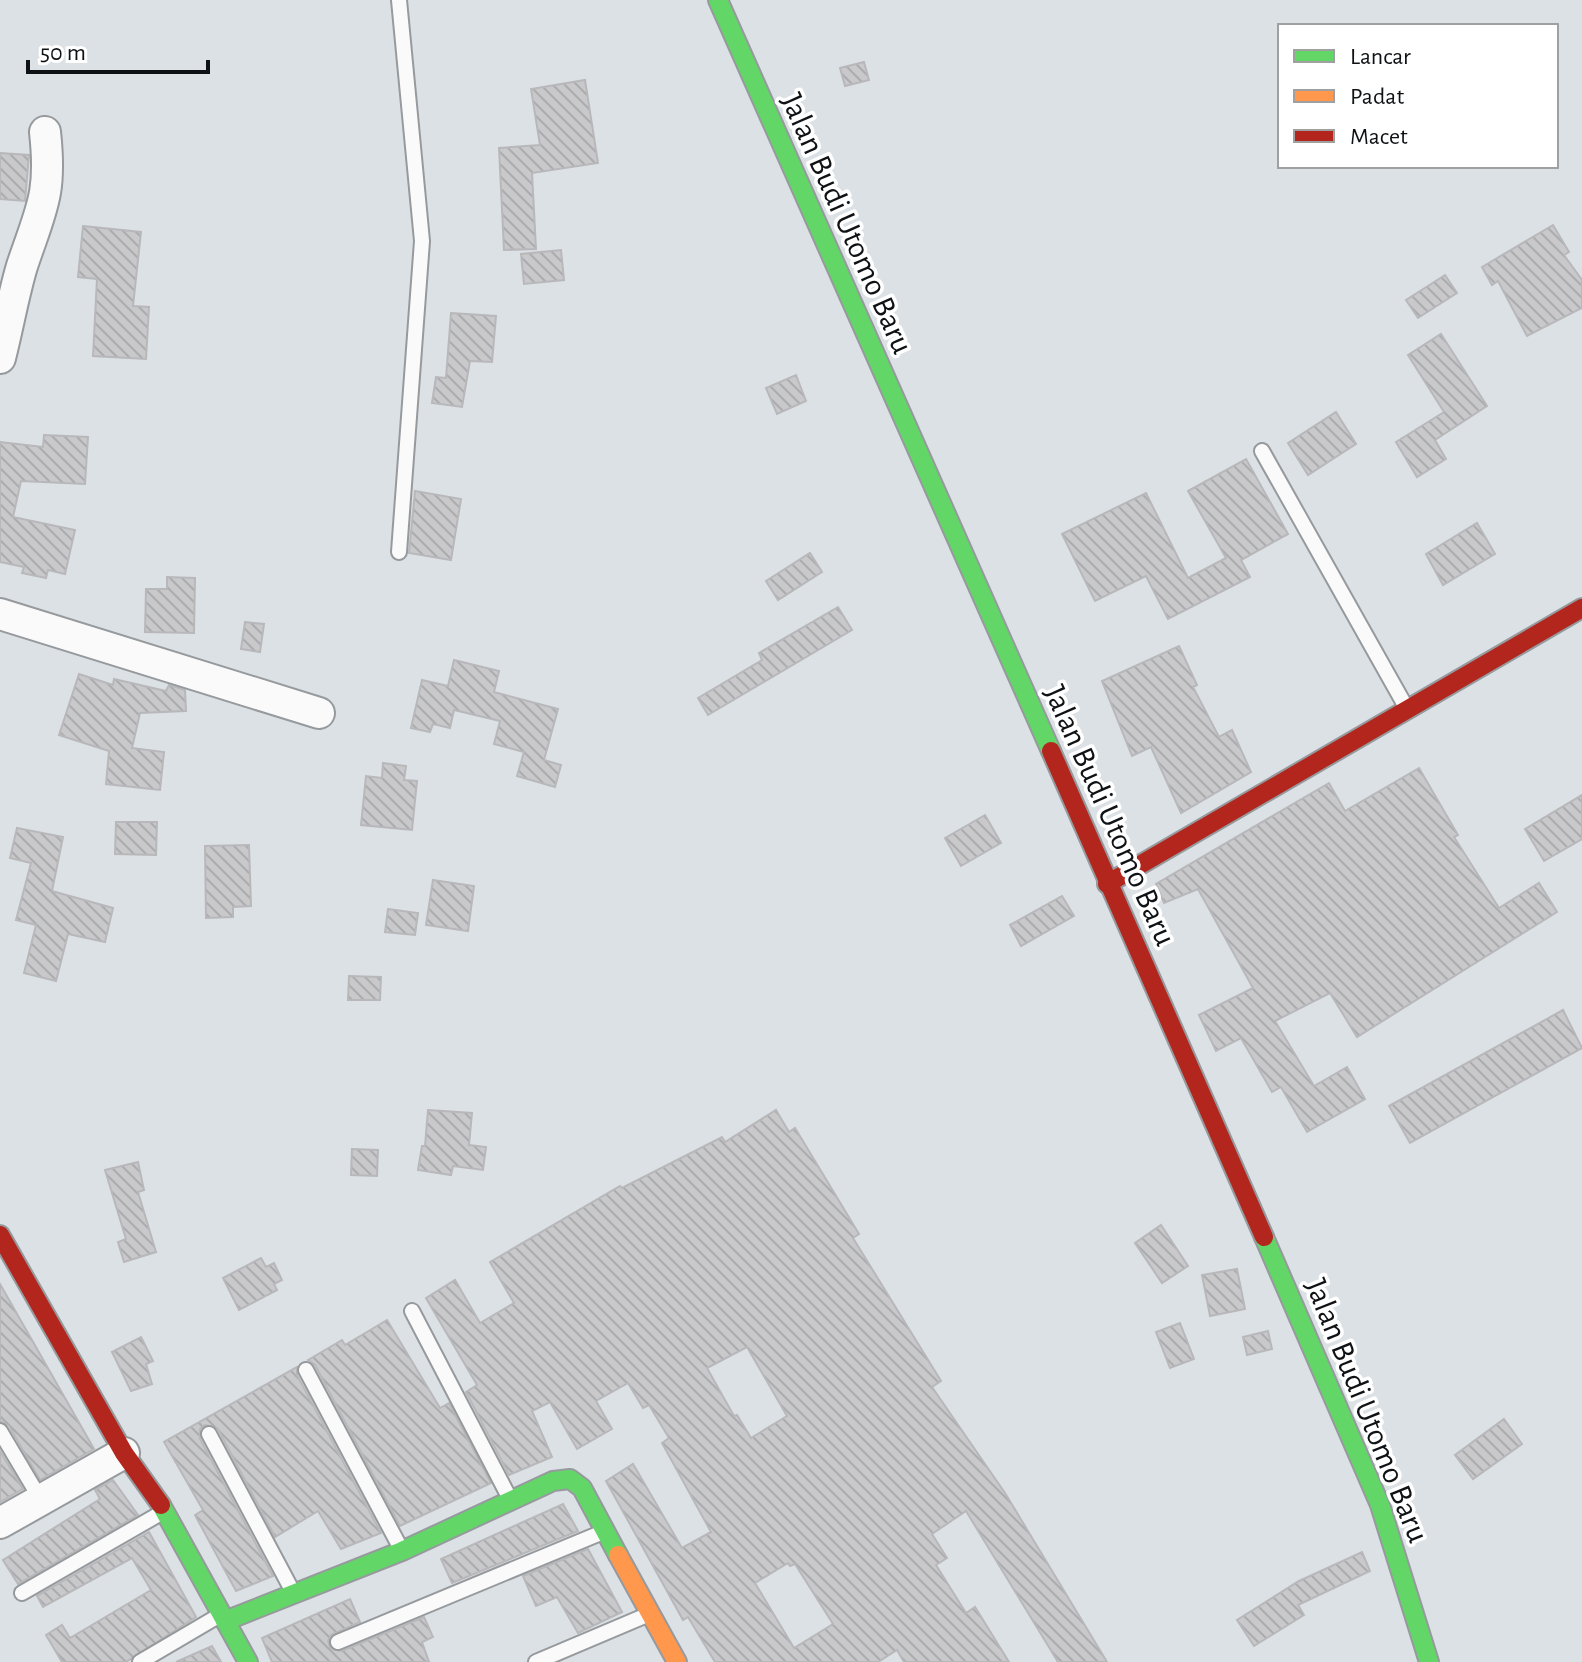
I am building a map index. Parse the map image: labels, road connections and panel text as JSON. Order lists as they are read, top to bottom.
{
  "streets": {
    "street": ["Jalan Budi Utomo Baru"]
  },
  "legend": ["Lancar", "Padat", "Macet"],
  "scale_bar": "50 m"
}
